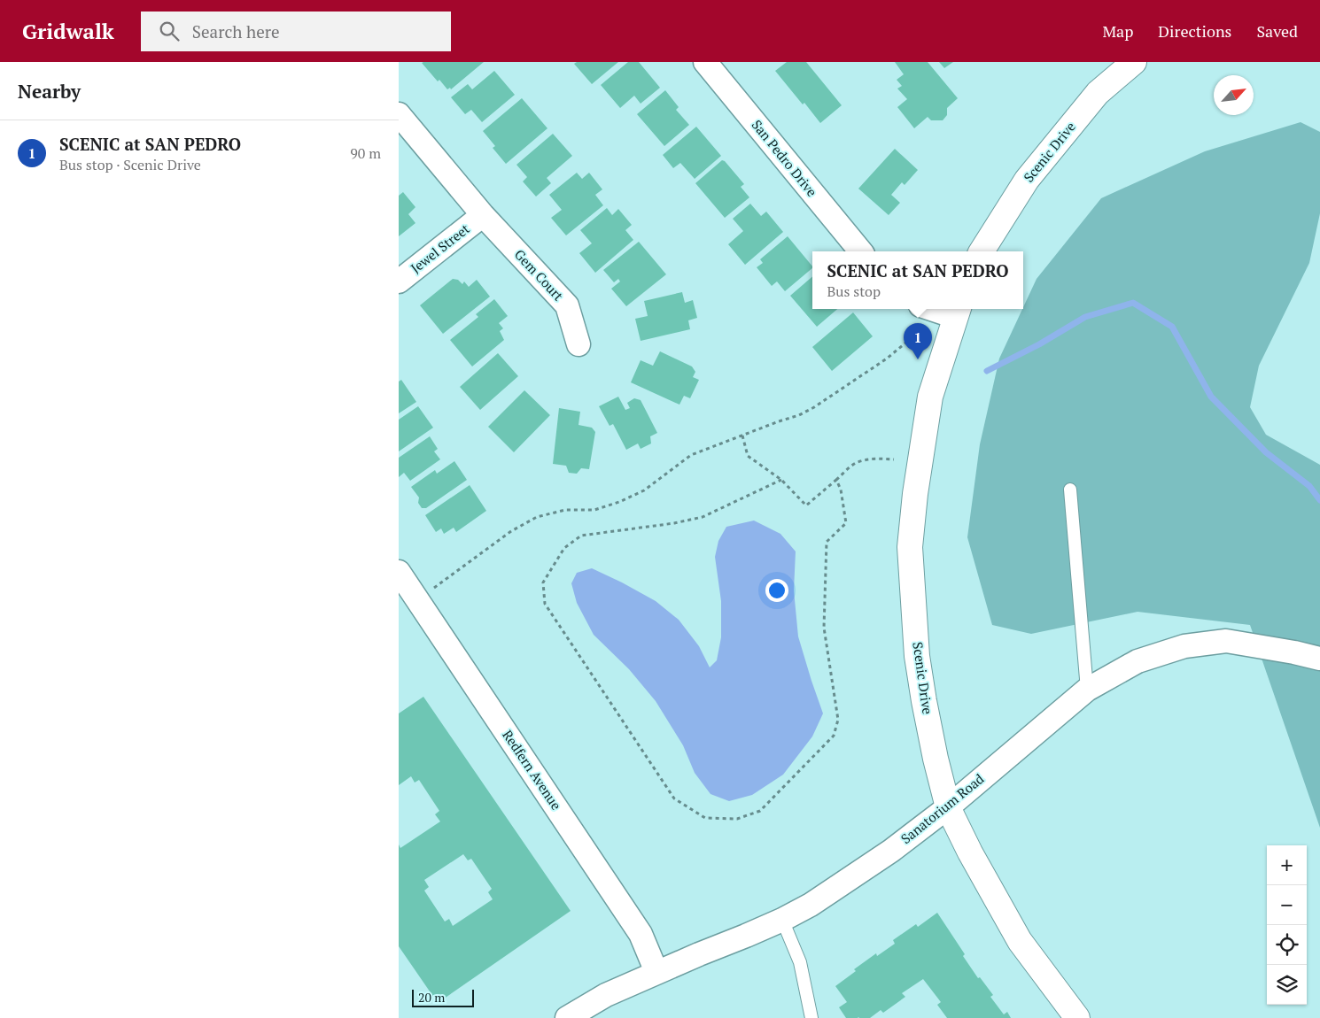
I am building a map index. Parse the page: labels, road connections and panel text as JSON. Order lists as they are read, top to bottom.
{
  "streets": {
    "street": [
      "Scenic Drive",
      "San Pedro Drive",
      "Jewel Street",
      "Gem Court",
      "Redfern Avenue",
      "Sanatorium Road"
    ]
  },
  "crossings": [
    ["Scenic Drive", "Sanatorium Road"],
    ["Jewel Street", "Gem Court"],
    ["Redfern Avenue", "Sanatorium Road"]
  ],
  "scale_bar": "20 m",
  "north": "top right",
  "page": {
    "header": "Gridwalk",
    "search": "Search here",
    "nav": ["Map", "Directions", "Saved"],
    "heading": "Nearby",
    "list": [
      {
        "mark": "1",
        "name": "SCENIC at SAN PEDRO",
        "note": "Bus stop · Scenic Drive",
        "value": "90 m"
      }
    ],
    "popup": ["SCENIC at SAN PEDRO", "Bus stop"],
    "pins": "1",
    "map_buttons": ["+", "−"],
    "scale": "20 m"
  }
}
